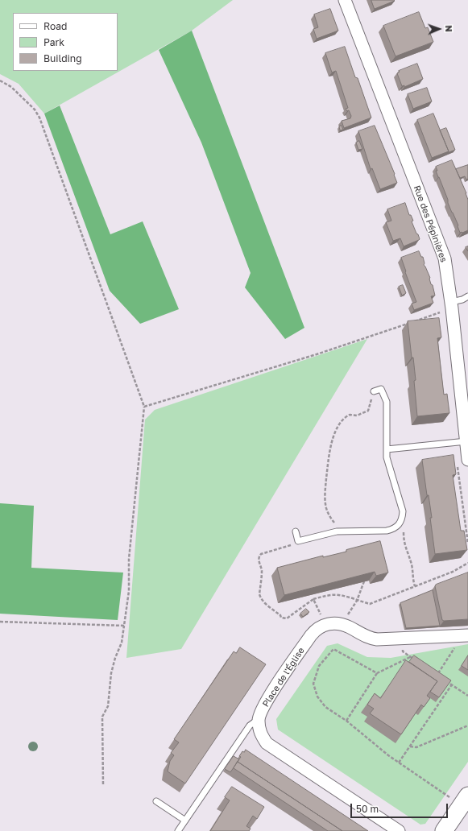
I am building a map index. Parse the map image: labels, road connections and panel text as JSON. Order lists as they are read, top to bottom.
{
  "streets": {
    "street": ["Rue des Pépinières", "Place de l'Église"]
  },
  "legend": ["Road", "Park", "Building"],
  "scale_bar": "50 m",
  "north": "right"
}
